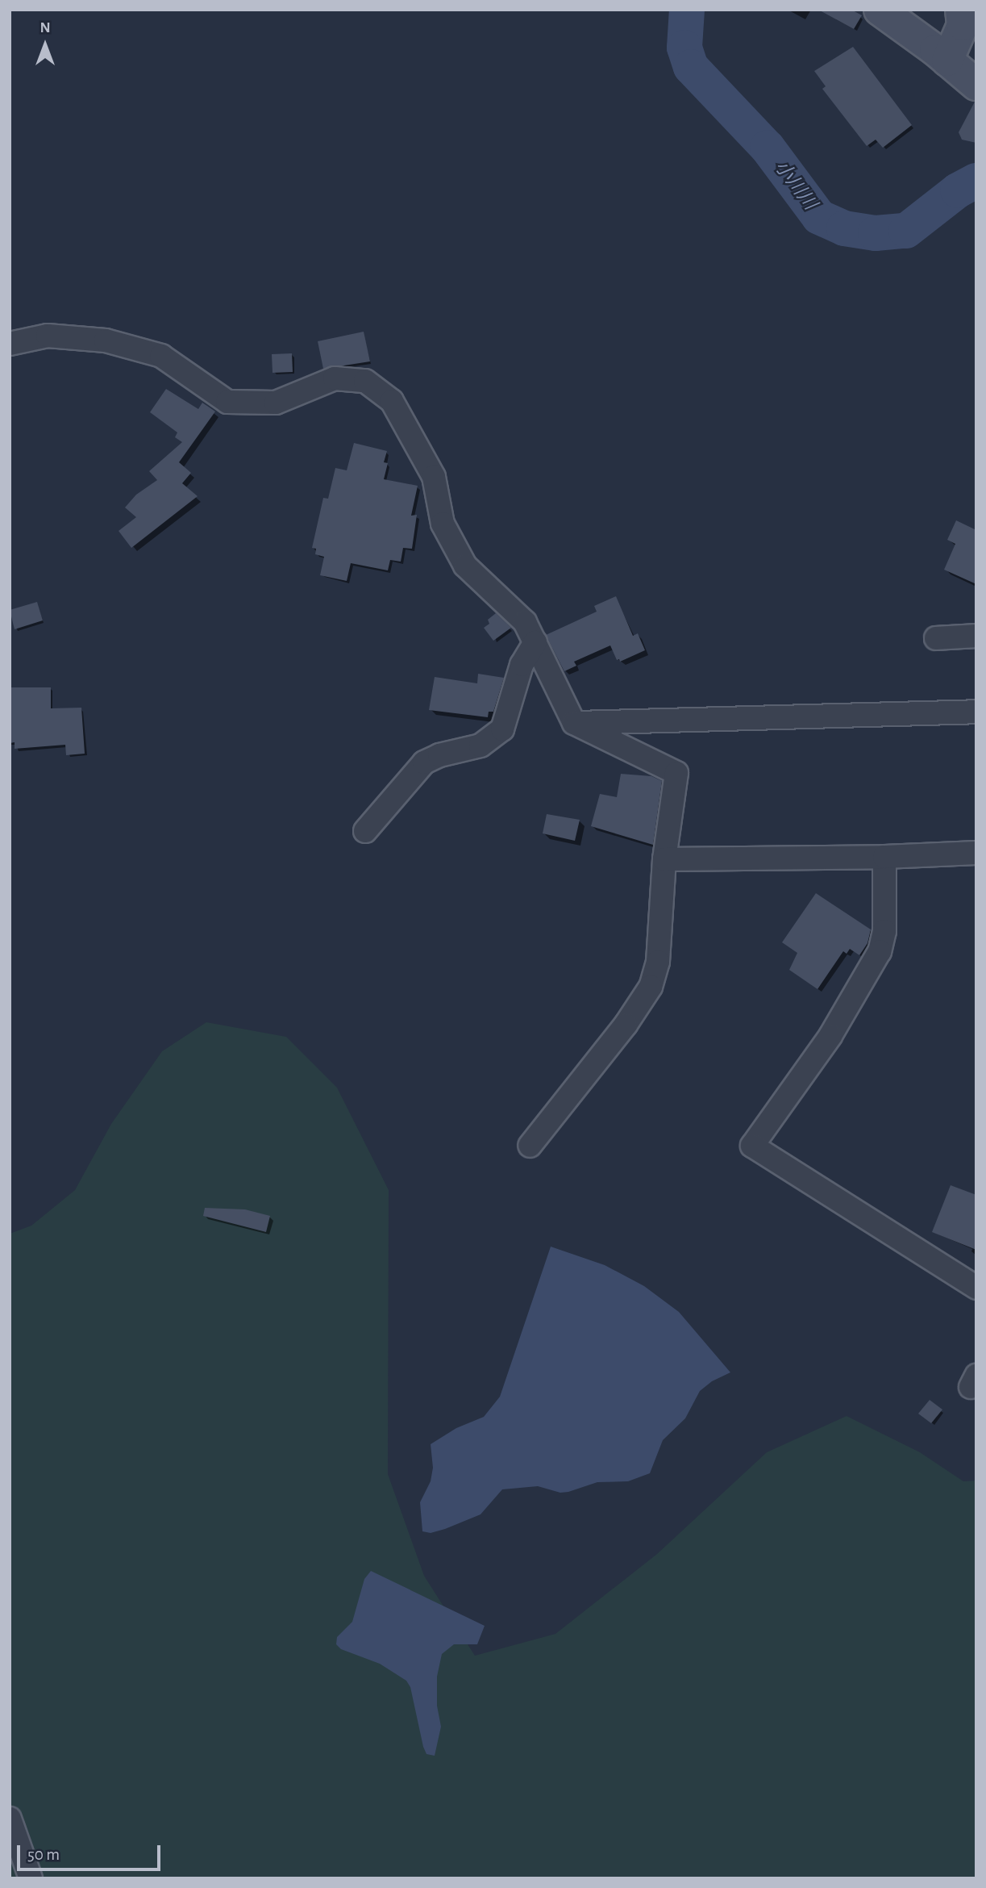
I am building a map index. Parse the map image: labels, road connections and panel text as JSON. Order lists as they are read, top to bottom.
{
  "water": ["小川川"],
  "scale_bar": "50 m",
  "north": "top"
}
